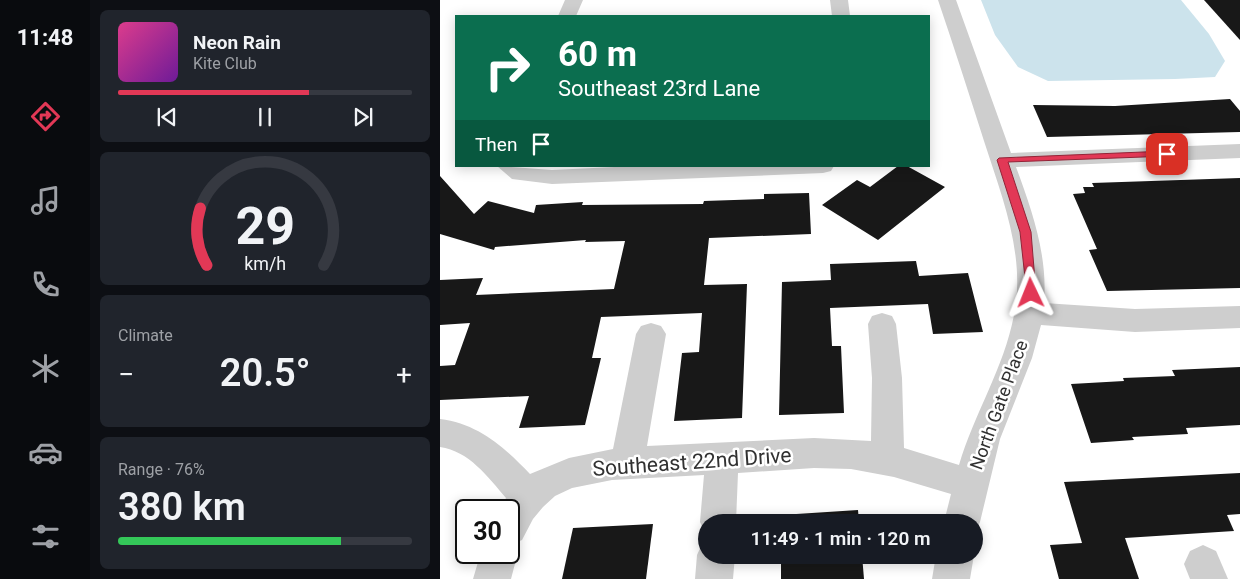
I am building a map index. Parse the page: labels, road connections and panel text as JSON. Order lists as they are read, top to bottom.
{
  "streets": {
    "street": ["North Gate Place", "Southeast 22nd Drive"]
  },
  "crossings": [
    ["North Gate Place", "Southeast 22nd Drive"]
  ],
  "page": {
    "tabs": "11:48",
    "turn": ["60 m", "Southeast 23rd Lane"],
    "song": ["Neon Rain", "Kite Club"],
    "then": "Then",
    "tile": [
      "Climate",
      ["Range · 76%", "380 km"]
    ],
    "heat": ["−", "20.5°", "+"],
    "limit": "30",
    "trip": "11:49 · 1 min · 120 m",
    "gauge": ["29", "km/h"]
  }
}
